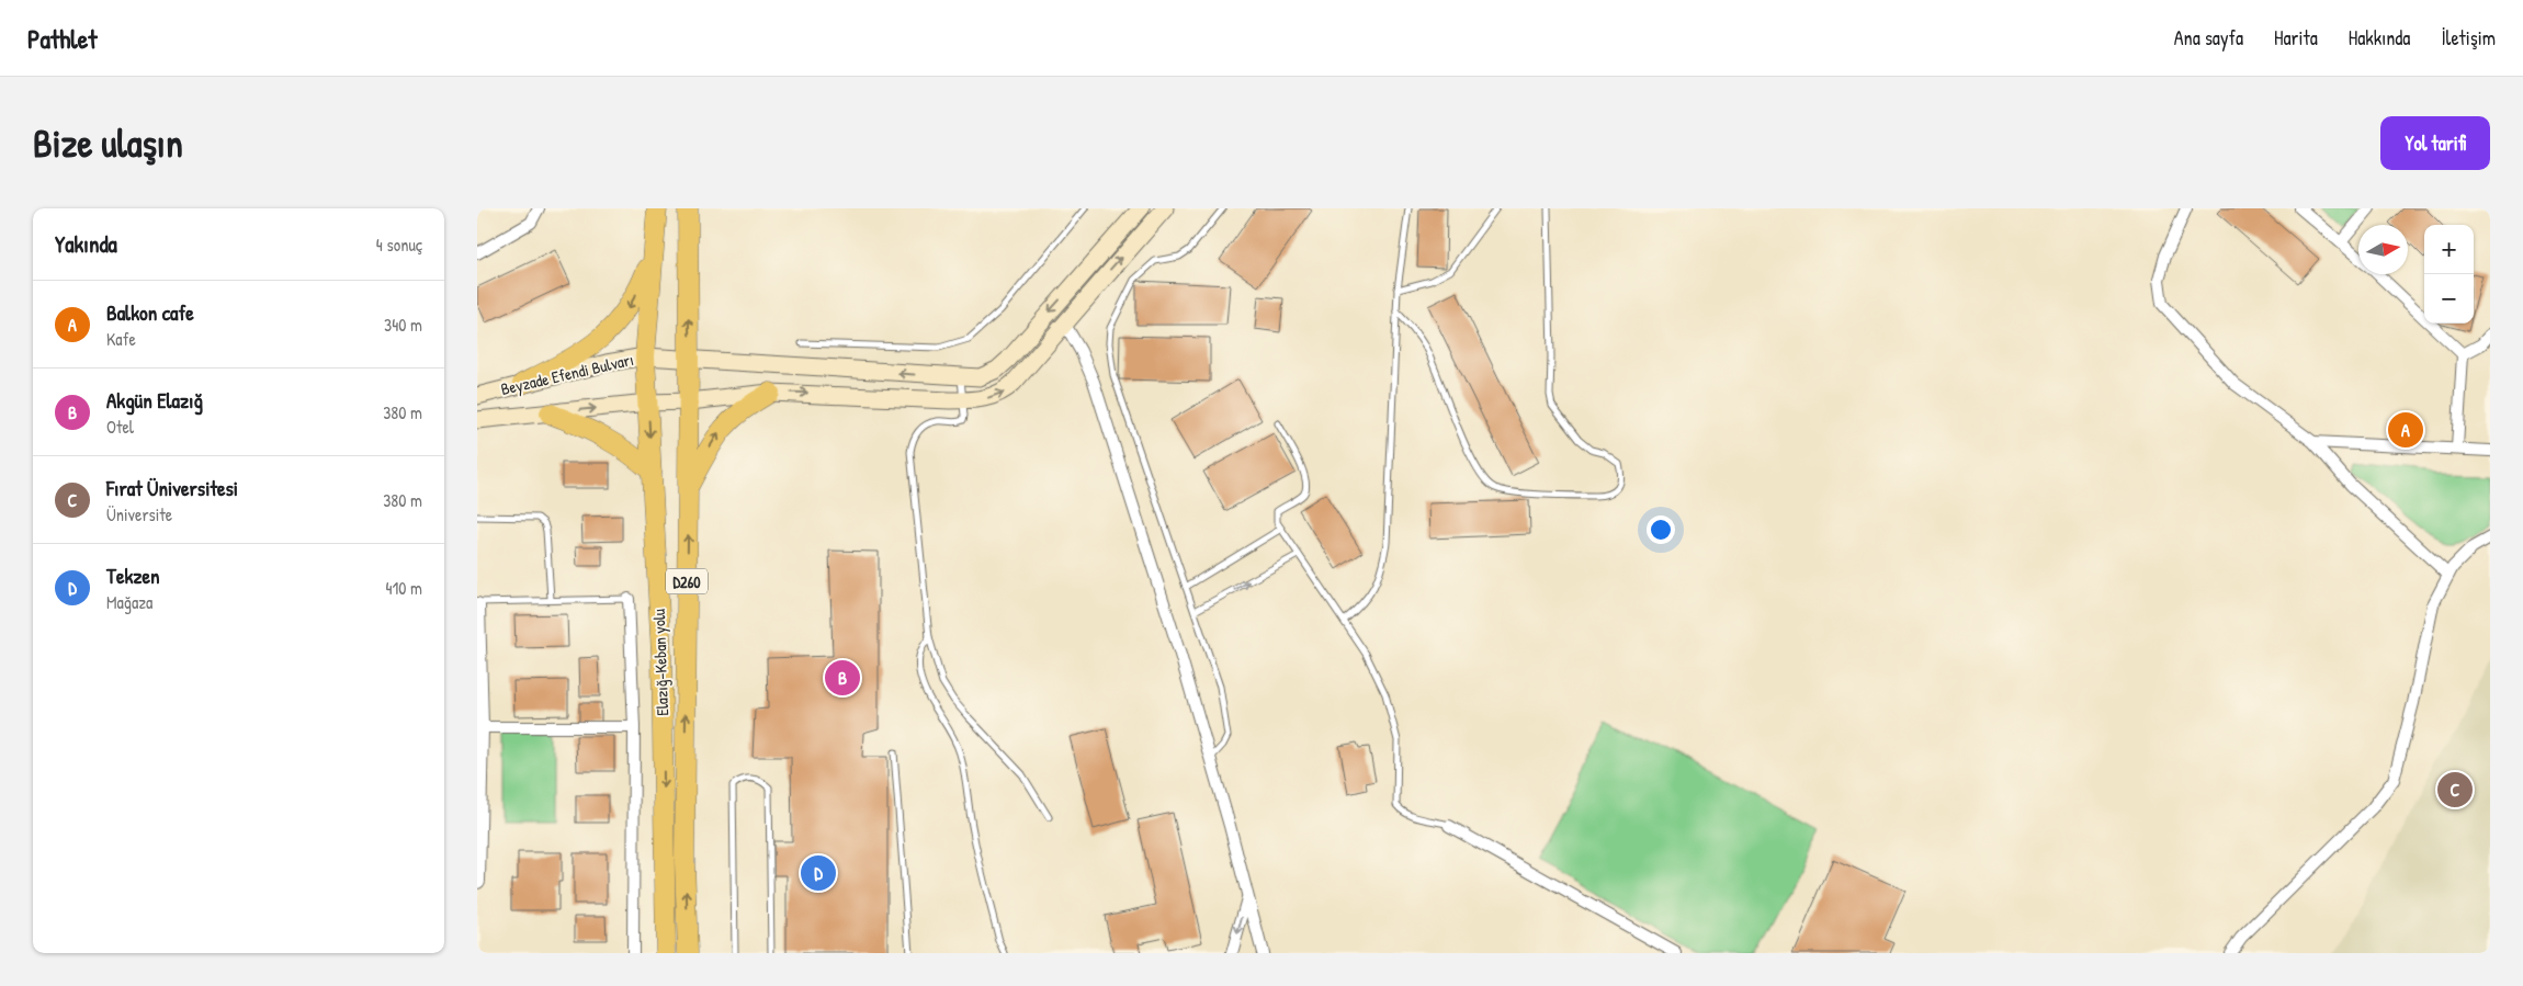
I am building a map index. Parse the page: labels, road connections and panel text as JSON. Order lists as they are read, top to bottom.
{
  "streets": {
    "highway": ["D260", "Elazığ-Keban yolu"],
    "main road": ["Beyzade Efendi Bulvarı"]
  },
  "crossings": [
    ["Beyzade Efendi Bulvarı", "Elazığ-Keban yolu"]
  ],
  "north": "right",
  "page": {
    "header": "Pathlet",
    "nav": [
      "Ana sayfa",
      "Harita",
      "Hakkında",
      "İletişim"
    ],
    "buttons": "Yol tarifi",
    "title": "Bize ulaşın",
    "heading": ["Yakında", "4 sonuç"],
    "map_buttons": ["+", "−"],
    "list": [
      {
        "mark": "A",
        "name": "Balkon cafe",
        "note": "Kafe",
        "value": "340 m"
      },
      {
        "mark": "B",
        "name": "Akgün Elazığ",
        "note": "Otel",
        "value": "380 m"
      },
      {
        "mark": "C",
        "name": "Fırat Üniversitesi",
        "note": "Üniversite",
        "value": "380 m"
      },
      {
        "mark": "D",
        "name": "Tekzen",
        "note": "Mağaza",
        "value": "410 m"
      }
    ],
    "pins": [
      "A",
      "B",
      "C",
      "D"
    ]
  }
}
